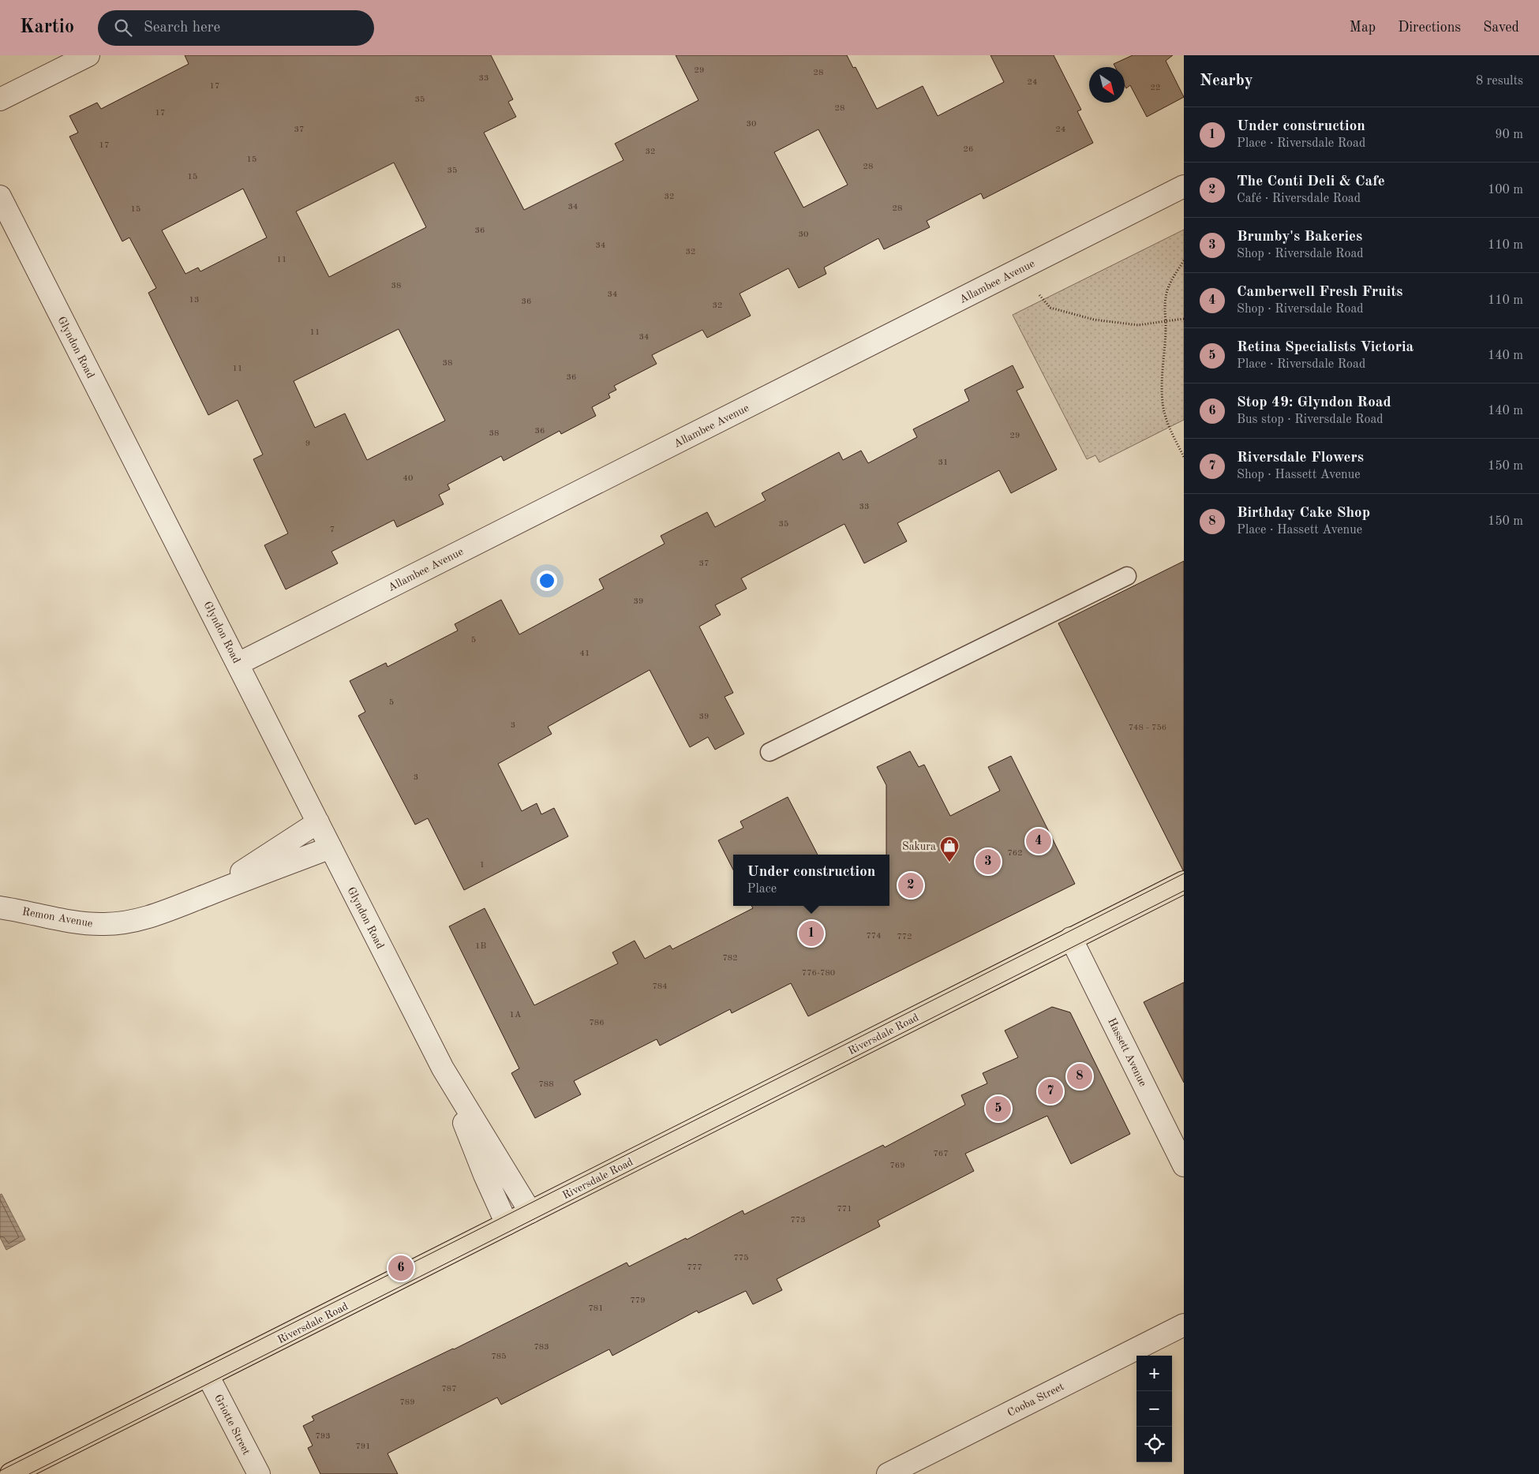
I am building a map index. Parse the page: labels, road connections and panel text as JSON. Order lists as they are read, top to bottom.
{
  "streets": {
    "main road": ["Riversdale Road"],
    "street": [
      "Allambee Avenue",
      "Glyndon Road",
      "Remon Avenue",
      "Hassett Avenue",
      "Cooba Street",
      "Griotte Street"
    ]
  },
  "crossings": [
    ["Allambee Avenue", "Glyndon Road"],
    ["Glyndon Road", "Remon Avenue"],
    ["Glyndon Road", "Riversdale Road"],
    ["Riversdale Road", "Hassett Avenue"],
    ["Riversdale Road", "Griotte Street"]
  ],
  "places": {
    "shop": ["Sakura"]
  },
  "house_numbers": [
    "29",
    "28",
    "33",
    "24",
    "17",
    "22",
    "35",
    "28",
    "17",
    "30",
    "37",
    "24",
    "17",
    "26",
    "32",
    "15",
    "28",
    "35",
    "15",
    "32",
    "34",
    "28",
    "15",
    "36",
    "30",
    "34",
    "32",
    "11",
    "38",
    "34",
    "13",
    "36",
    "32",
    "11",
    "34",
    "38",
    "11",
    "36",
    "36",
    "38",
    "29",
    "9",
    "31",
    "40",
    "33",
    "35",
    "7",
    "37",
    "39",
    "5",
    "41",
    "5",
    "39",
    "3",
    "748 - 756",
    "3",
    "762",
    "1",
    "774",
    "772",
    "1B",
    "782",
    "776-780",
    "784",
    "1A",
    "786",
    "788",
    "767",
    "769",
    "771",
    "773",
    "775",
    "777",
    "779",
    "781",
    "783",
    "785",
    "787",
    "789",
    "793",
    "791"
  ],
  "north": "bottom right",
  "page": {
    "header": "Kartio",
    "search": "Search here",
    "nav": ["Map", "Directions", "Saved"],
    "heading": ["Nearby", "8 results"],
    "list": [
      {
        "mark": "1",
        "name": "Under construction",
        "note": "Place · Riversdale Road",
        "value": "90 m"
      },
      {
        "mark": "2",
        "name": "The Conti Deli & Cafe",
        "note": "Café · Riversdale Road",
        "value": "100 m"
      },
      {
        "mark": "3",
        "name": "Brumby's Bakeries",
        "note": "Shop · Riversdale Road",
        "value": "110 m"
      },
      {
        "mark": "4",
        "name": "Camberwell Fresh Fruits",
        "note": "Shop · Riversdale Road",
        "value": "110 m"
      },
      {
        "mark": "5",
        "name": "Retina Specialists Victoria",
        "note": "Place · Riversdale Road",
        "value": "140 m"
      },
      {
        "mark": "6",
        "name": "Stop 49: Glyndon Road",
        "note": "Bus stop · Riversdale Road",
        "value": "140 m"
      },
      {
        "mark": "7",
        "name": "Riversdale Flowers",
        "note": "Shop · Hassett Avenue",
        "value": "150 m"
      },
      {
        "mark": "8",
        "name": "Birthday Cake Shop",
        "note": "Place · Hassett Avenue",
        "value": "150 m"
      }
    ],
    "pins": [
      "4",
      "3",
      "2",
      "1",
      "8",
      "7",
      "5",
      "6"
    ],
    "popup": ["Under construction", "Place"],
    "map_buttons": ["+", "−"]
  }
}
